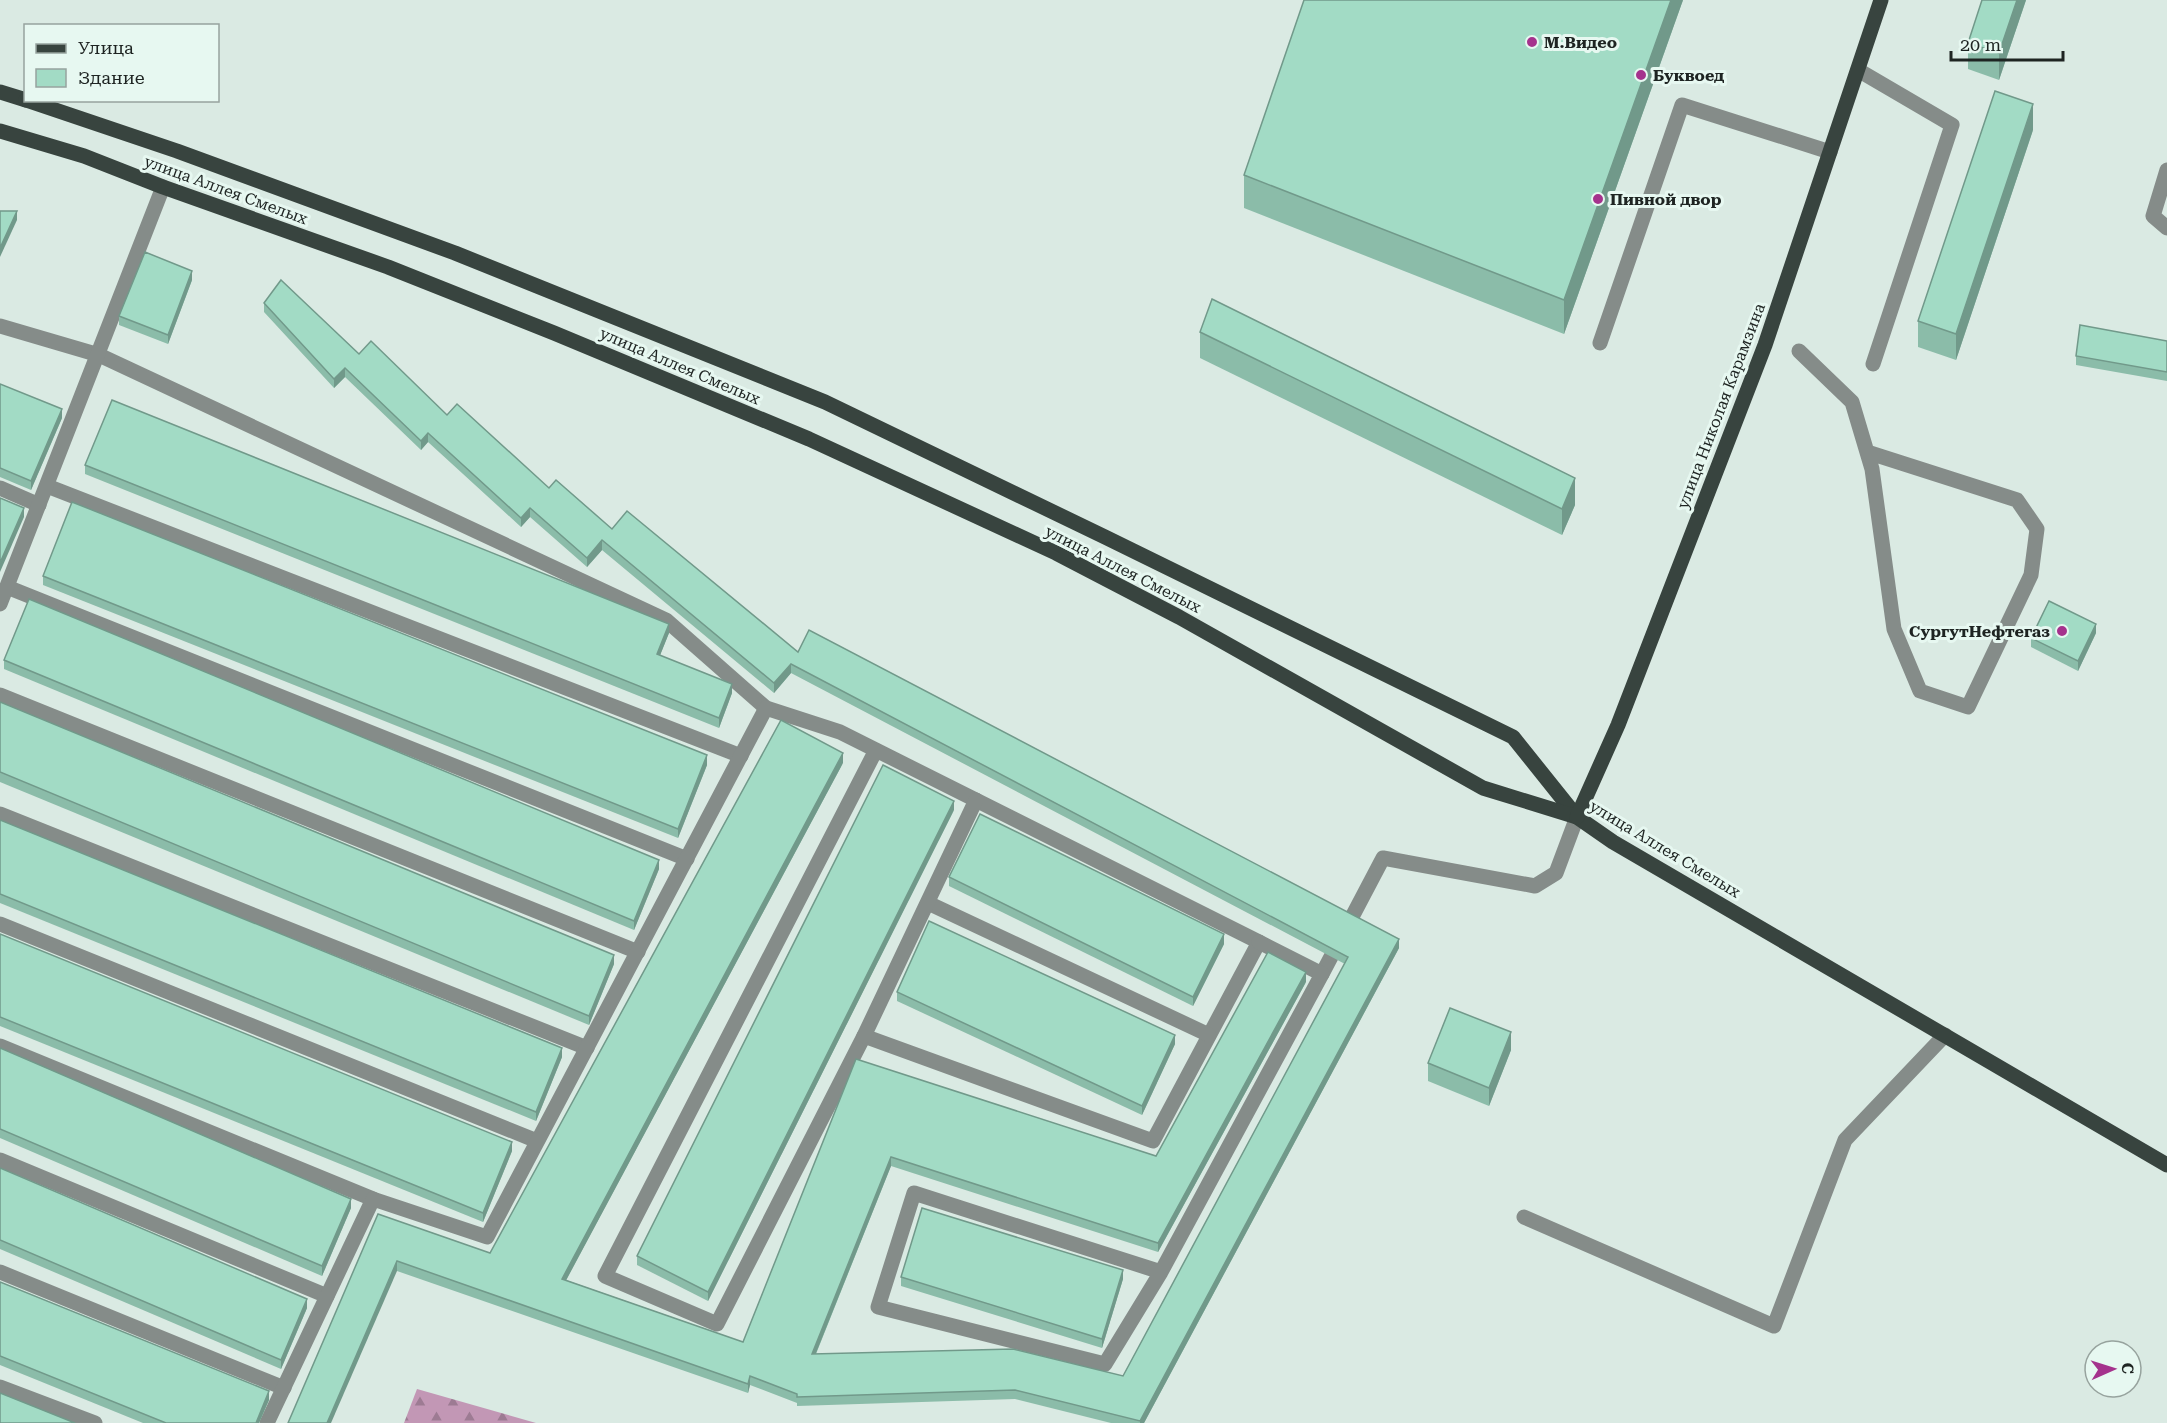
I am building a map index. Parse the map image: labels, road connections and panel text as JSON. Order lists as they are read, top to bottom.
{
  "streets": {
    "main road": ["улица Аллея Смелых", "улица Николая Карамзина"]
  },
  "crossings": [
    ["улица Аллея Смелых", "улица Николая Карамзина"]
  ],
  "places": [
    "M.Видео",
    "Буквоед",
    "Пивной двор",
    "СургутНефтегаз"
  ],
  "legend": ["Улица", "Здание"],
  "scale_bar": "20 m",
  "north": "right"
}
